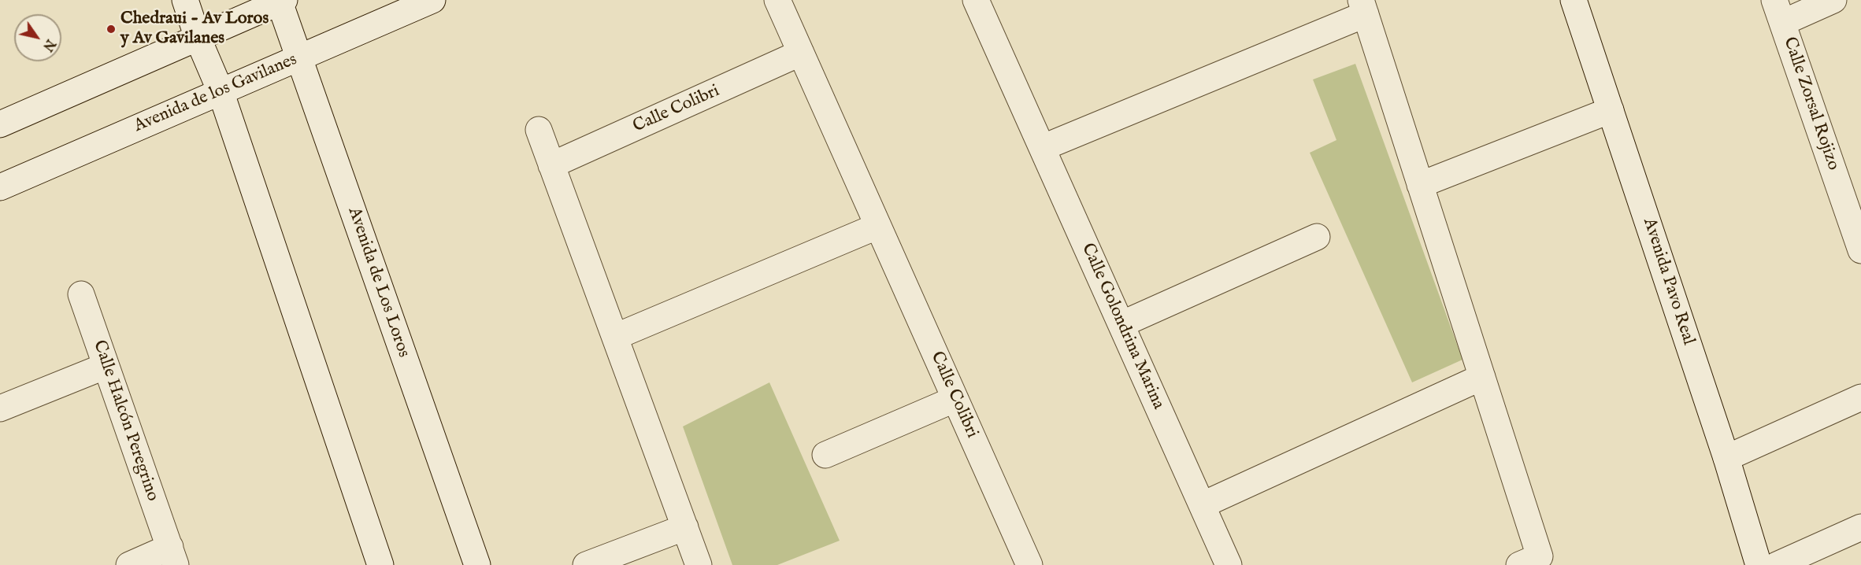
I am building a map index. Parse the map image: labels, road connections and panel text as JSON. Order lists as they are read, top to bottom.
{
  "streets": {
    "street": [
      "Avenida de los Gavilanes",
      "Calle Zorsal Rojizo",
      "Calle Colibri",
      "Avenida Pavo Real",
      "Avenida de Los Loros",
      "Calle Golondrina Marina",
      "Calle Halcón Peregrino"
    ]
  },
  "crossings": [
    ["Avenida de los Gavilanes", "Avenida de Los Loros"]
  ],
  "places": ["Chedraui - Av Loros y Av Gavilanes"],
  "north": "bottom right"
}
